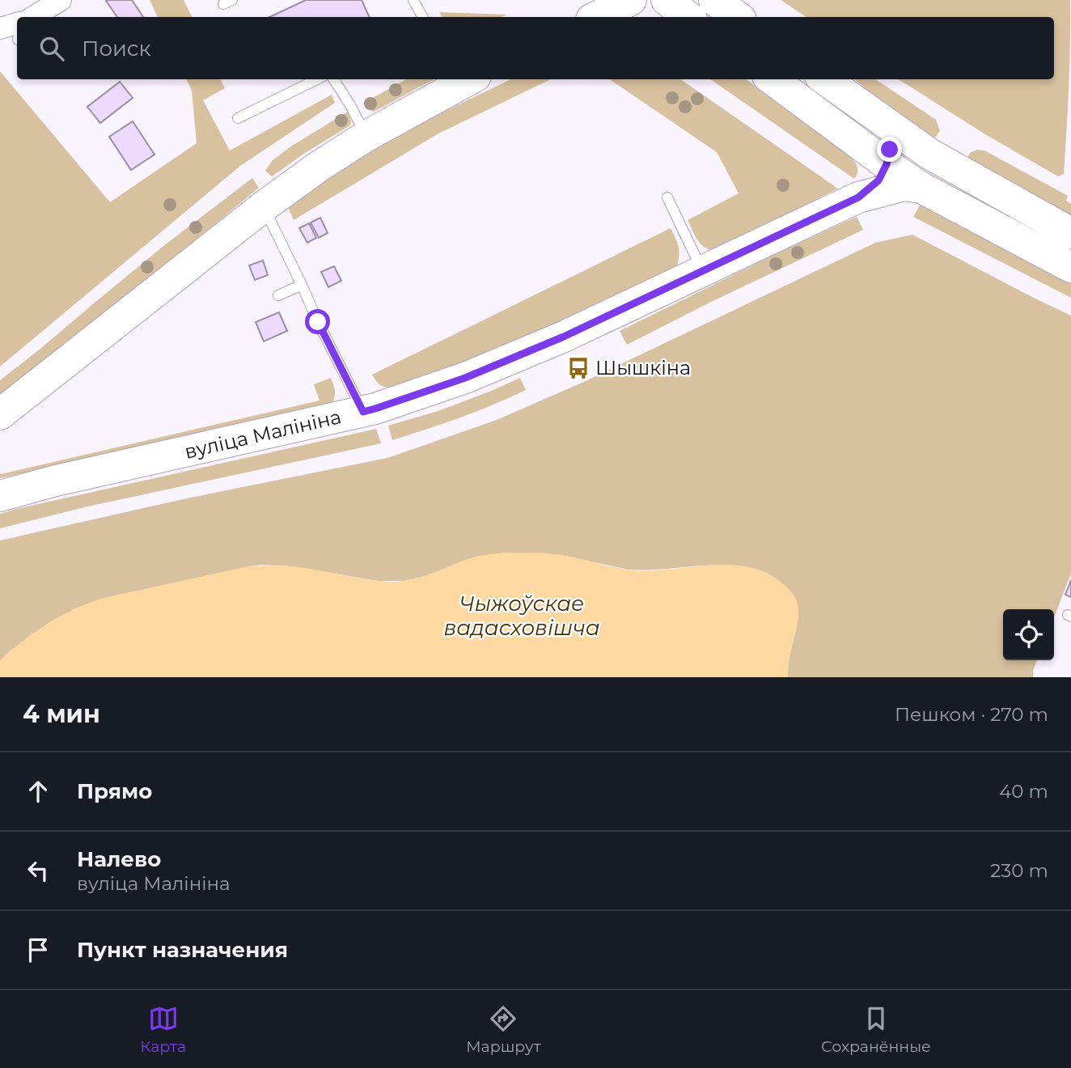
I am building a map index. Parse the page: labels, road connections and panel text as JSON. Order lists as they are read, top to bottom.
{
  "streets": {
    "main road": ["вуліца Малініна"]
  },
  "water": ["Чыжоўскае вадасховішча"],
  "places": {
    "bus stop": ["Шышкіна"]
  },
  "page": {
    "search": "Поиск",
    "heading": ["4 мин", "Пешком · 270 m"],
    "list": [
      ["Прямо", "40 m"],
      ["Налево", "вуліца Малініна", "230 m"],
      "Пункт назначения"
    ],
    "nav": ["Карта", "Маршрут", "Сохранённые"]
  }
}
